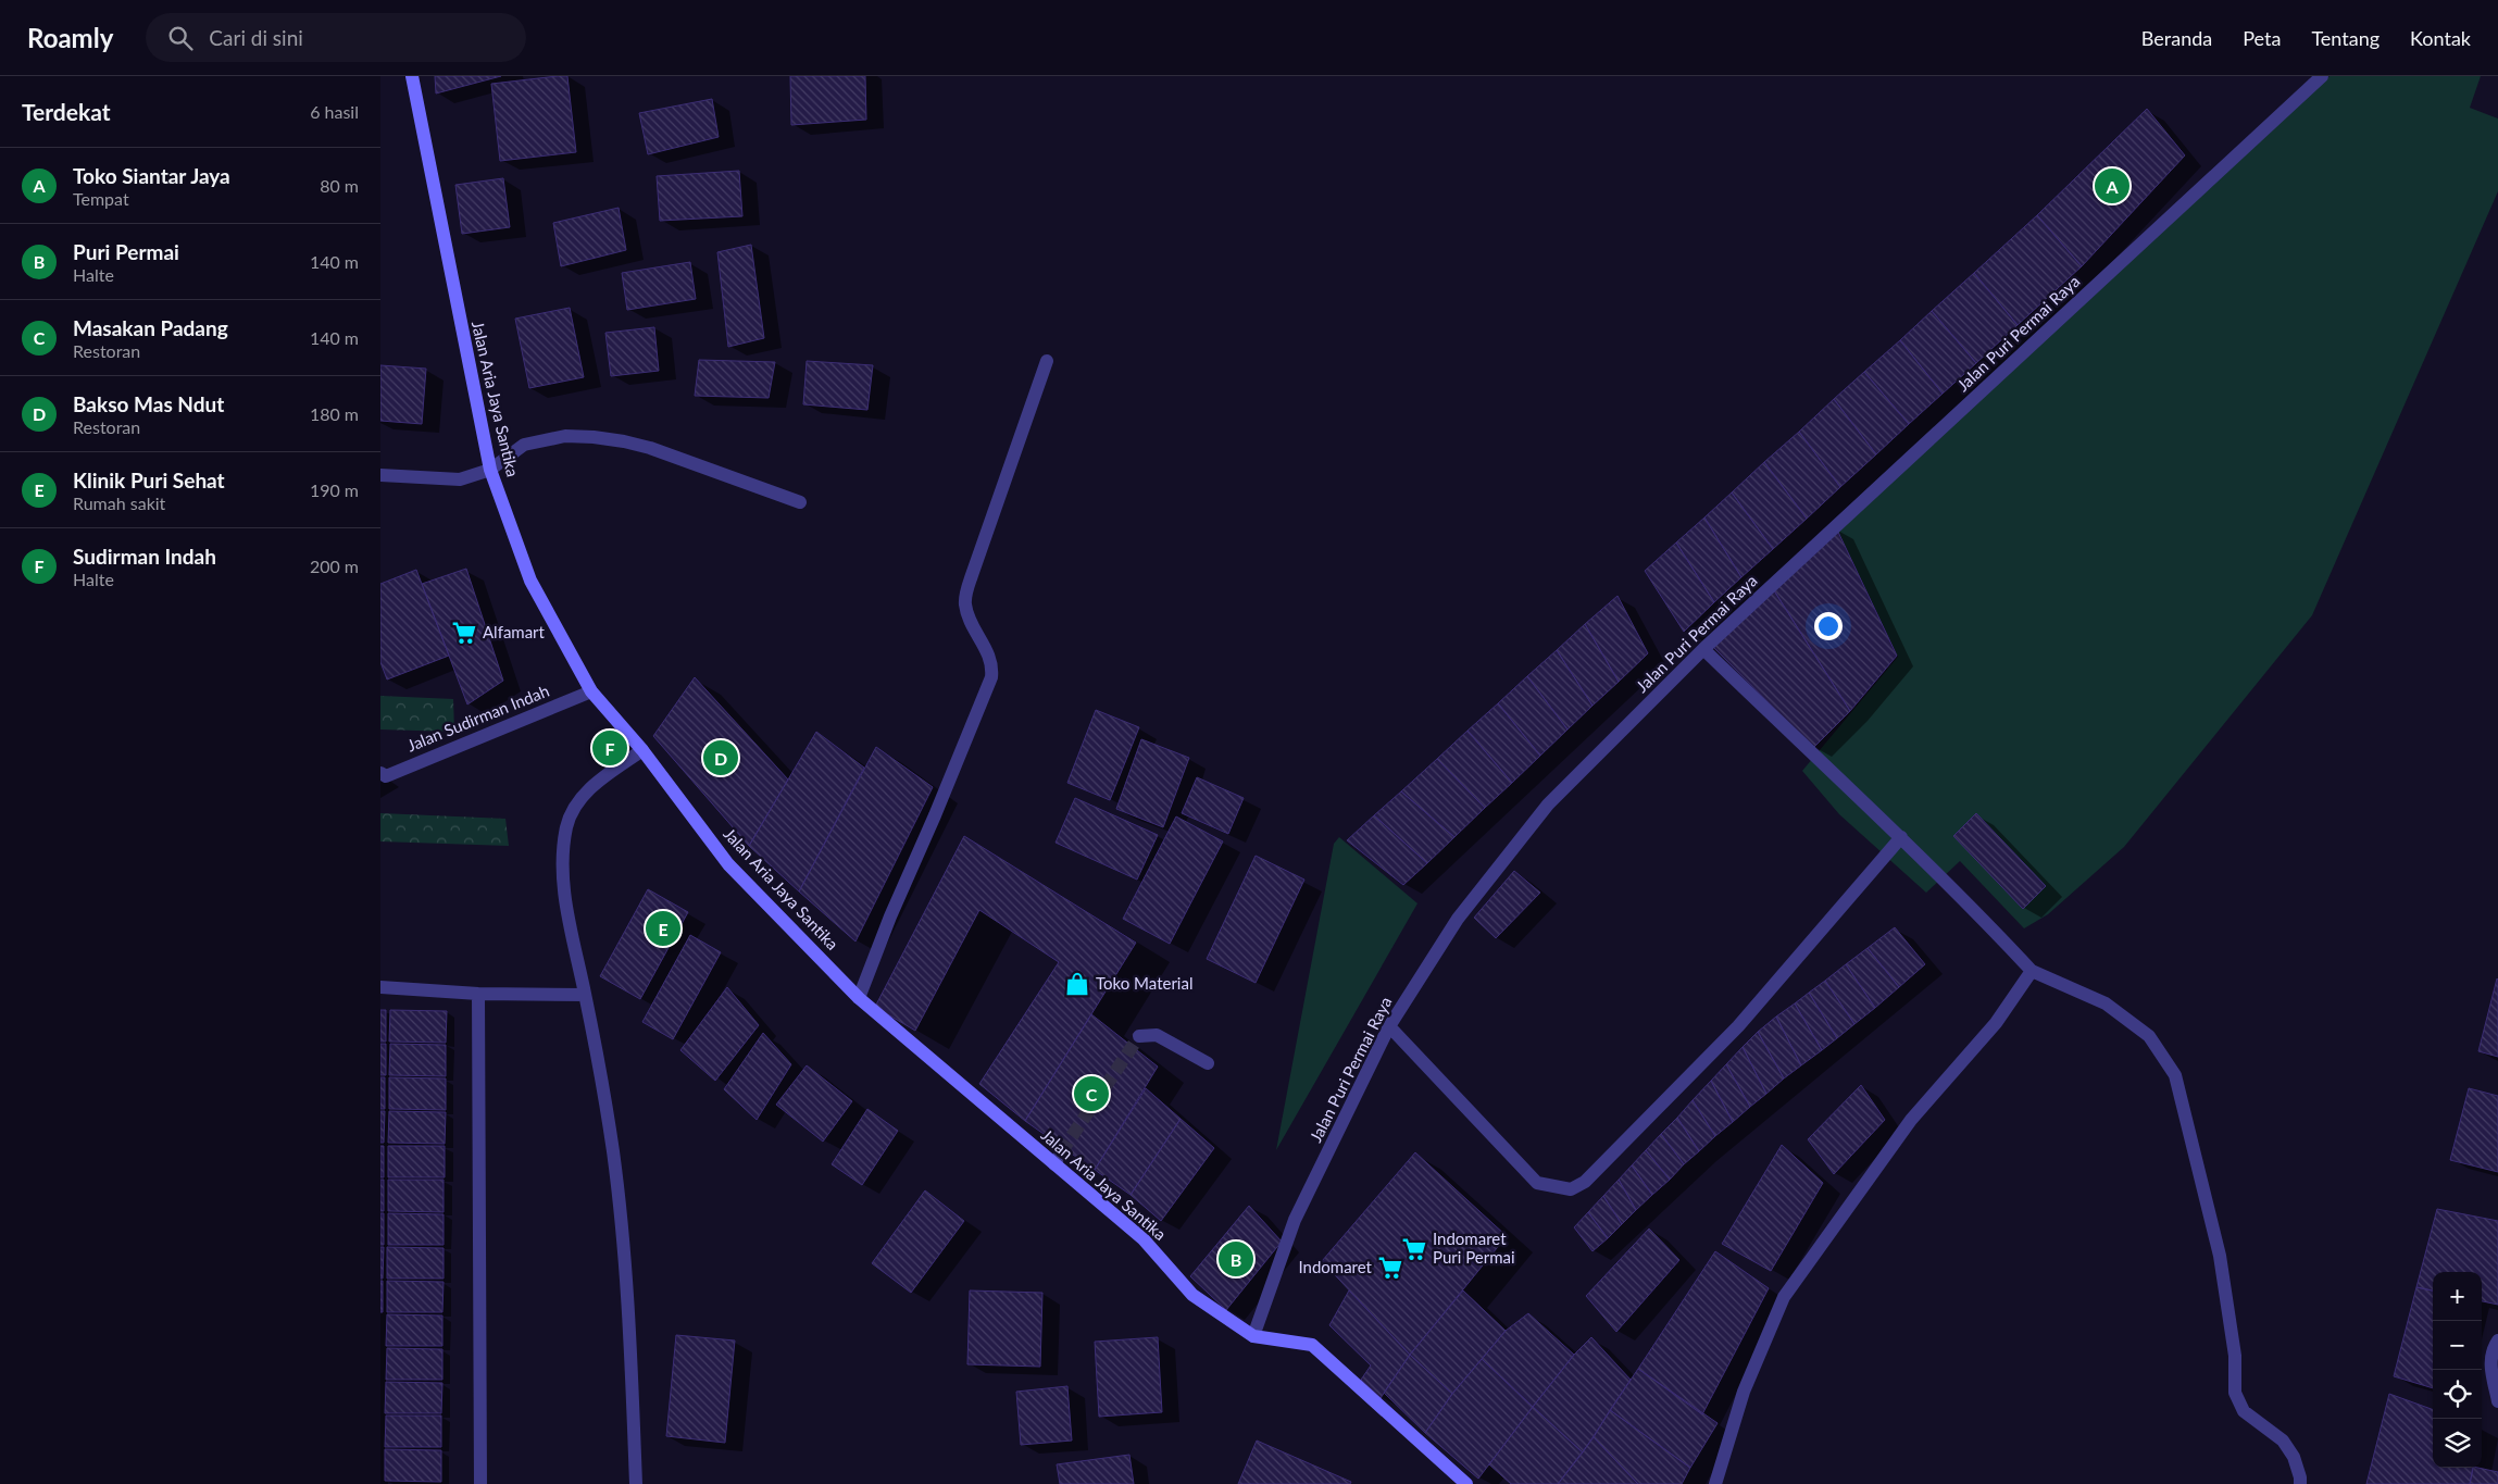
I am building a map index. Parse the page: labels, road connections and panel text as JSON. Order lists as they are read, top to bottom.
{
  "streets": {
    "street": ["Jalan Puri Permai Raya", "Jalan Aria Jaya Santika", "Jalan Sudirman Indah"]
  },
  "crossings": [
    ["Jalan Puri Permai Raya", "Jalan Aria Jaya Santika"],
    ["Jalan Aria Jaya Santika", "Jalan Sudirman Indah"]
  ],
  "places": {
    "supermarket": ["Alfamart", "Indomaret Puri Permai", "Indomaret"],
    "shop": ["Toko Material"]
  },
  "page": {
    "header": "Roamly",
    "search": "Cari di sini",
    "nav": [
      "Beranda",
      "Peta",
      "Tentang",
      "Kontak"
    ],
    "heading": ["Terdekat", "6 hasil"],
    "list": [
      {
        "mark": "A",
        "name": "Toko Siantar Jaya",
        "note": "Tempat",
        "value": "80 m"
      },
      {
        "mark": "B",
        "name": "Puri Permai",
        "note": "Halte",
        "value": "140 m"
      },
      {
        "mark": "C",
        "name": "Masakan Padang",
        "note": "Restoran",
        "value": "140 m"
      },
      {
        "mark": "D",
        "name": "Bakso Mas Ndut",
        "note": "Restoran",
        "value": "180 m"
      },
      {
        "mark": "E",
        "name": "Klinik Puri Sehat",
        "note": "Rumah sakit",
        "value": "190 m"
      },
      {
        "mark": "F",
        "name": "Sudirman Indah",
        "note": "Halte",
        "value": "200 m"
      }
    ],
    "pins": [
      "A",
      "F",
      "D",
      "E",
      "C",
      "B"
    ],
    "map_buttons": ["+", "−"]
  }
}
